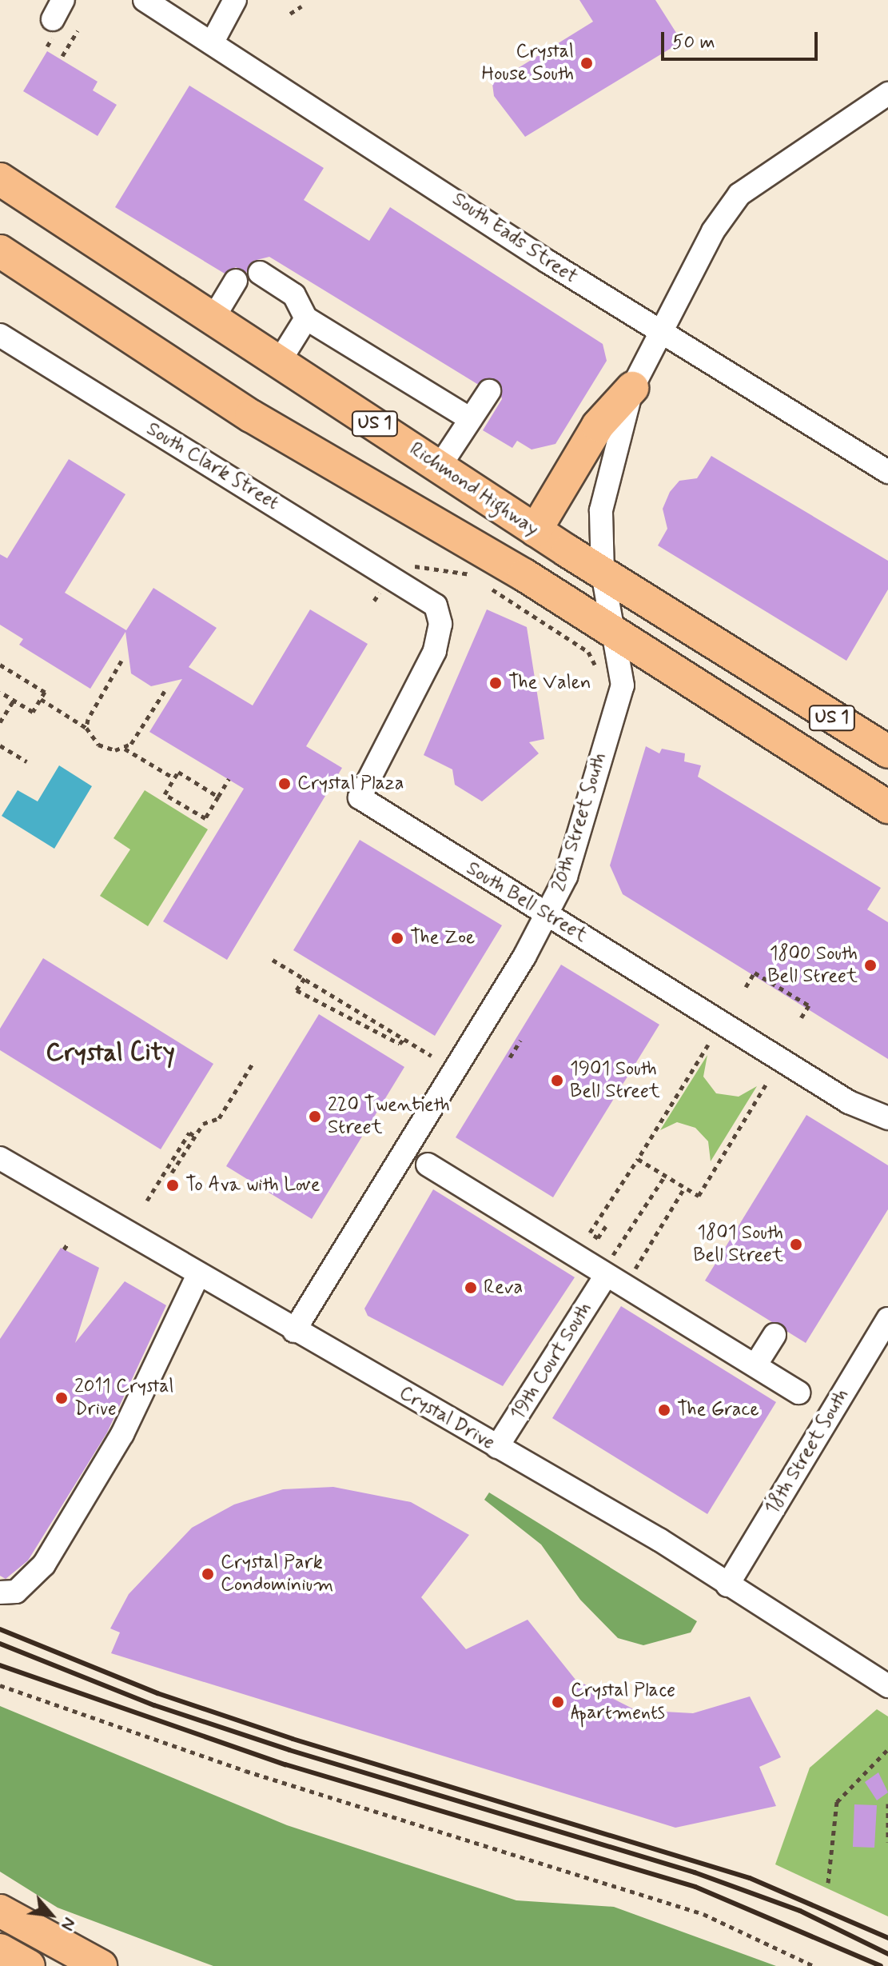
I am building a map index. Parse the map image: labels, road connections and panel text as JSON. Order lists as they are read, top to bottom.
{
  "streets": {
    "highway": ["US 1", "Richmond Highway"],
    "street": [
      "South Eads Street",
      "South Clark Street",
      "20th Street South",
      "South Bell Street",
      "19th Court South",
      "Crystal Drive",
      "18th Street South"
    ]
  },
  "crossings": [
    ["South Eads Street", "20th Street South"],
    ["US 1", "20th Street South"],
    ["South Clark Street", "South Bell Street"],
    ["Richmond Highway", "20th Street South"],
    ["20th Street South", "South Bell Street"],
    ["20th Street South", "Crystal Drive"],
    ["19th Court South", "Crystal Drive"],
    ["Crystal Drive", "18th Street South"]
  ],
  "districts": ["Crystal City"],
  "places": [
    "Crystal House South",
    "The Valen",
    "Crystal Plaza",
    "The Zoe",
    "1800 South Bell Street",
    "1901 South Bell Street",
    "220 Twentieth Street",
    "To Ava with Love",
    "1801 South Bell Street",
    "Reva",
    "2011 Crystal Drive",
    "The Grace",
    "Crystal Park Condominium",
    "Crystal Place Apartments"
  ],
  "scale_bar": "50 m",
  "north": "bottom right"
}
